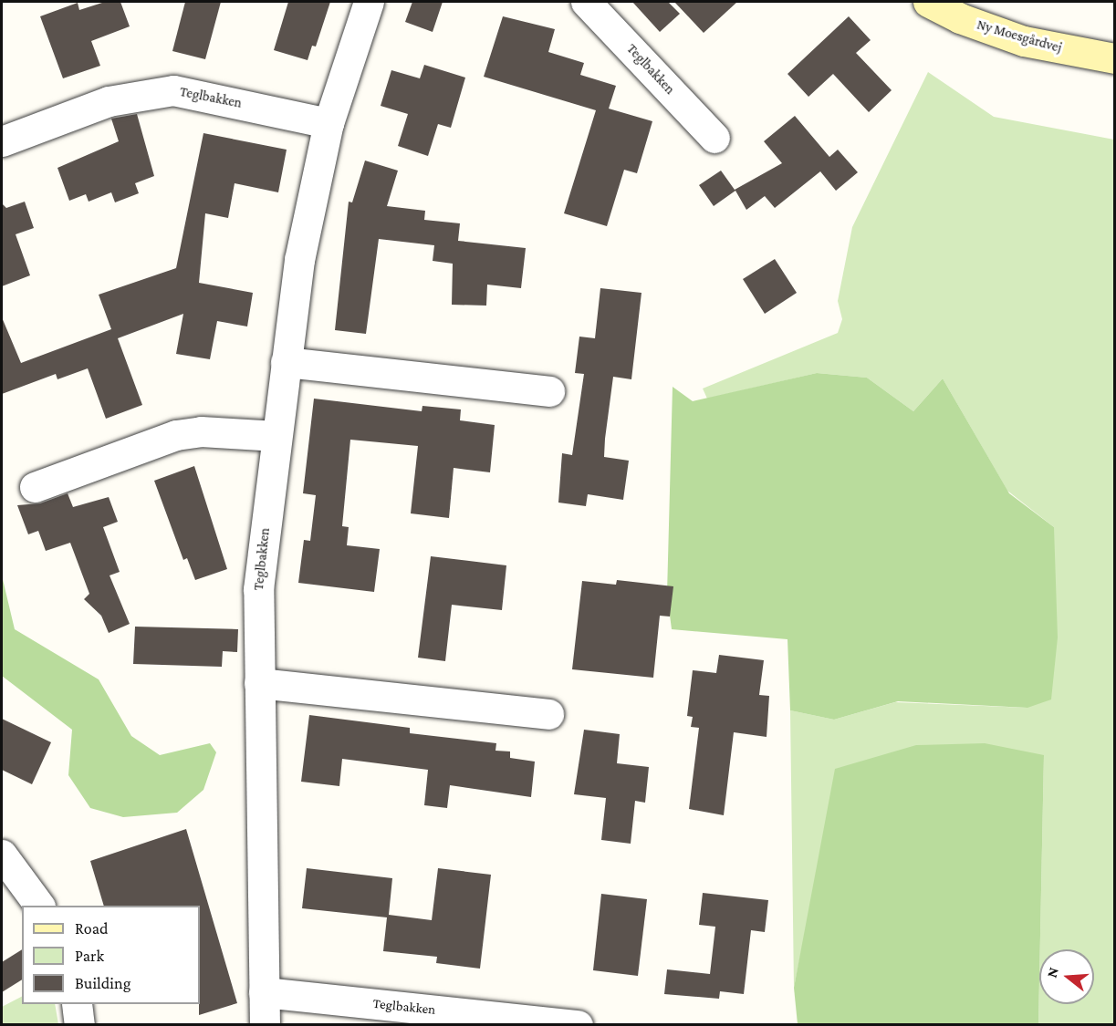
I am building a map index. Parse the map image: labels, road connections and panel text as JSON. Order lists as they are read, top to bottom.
{
  "streets": {
    "street": ["Ny Moesgårdvej", "Teglbakken"]
  },
  "legend": ["Road", "Park", "Building"],
  "north": "left"
}
